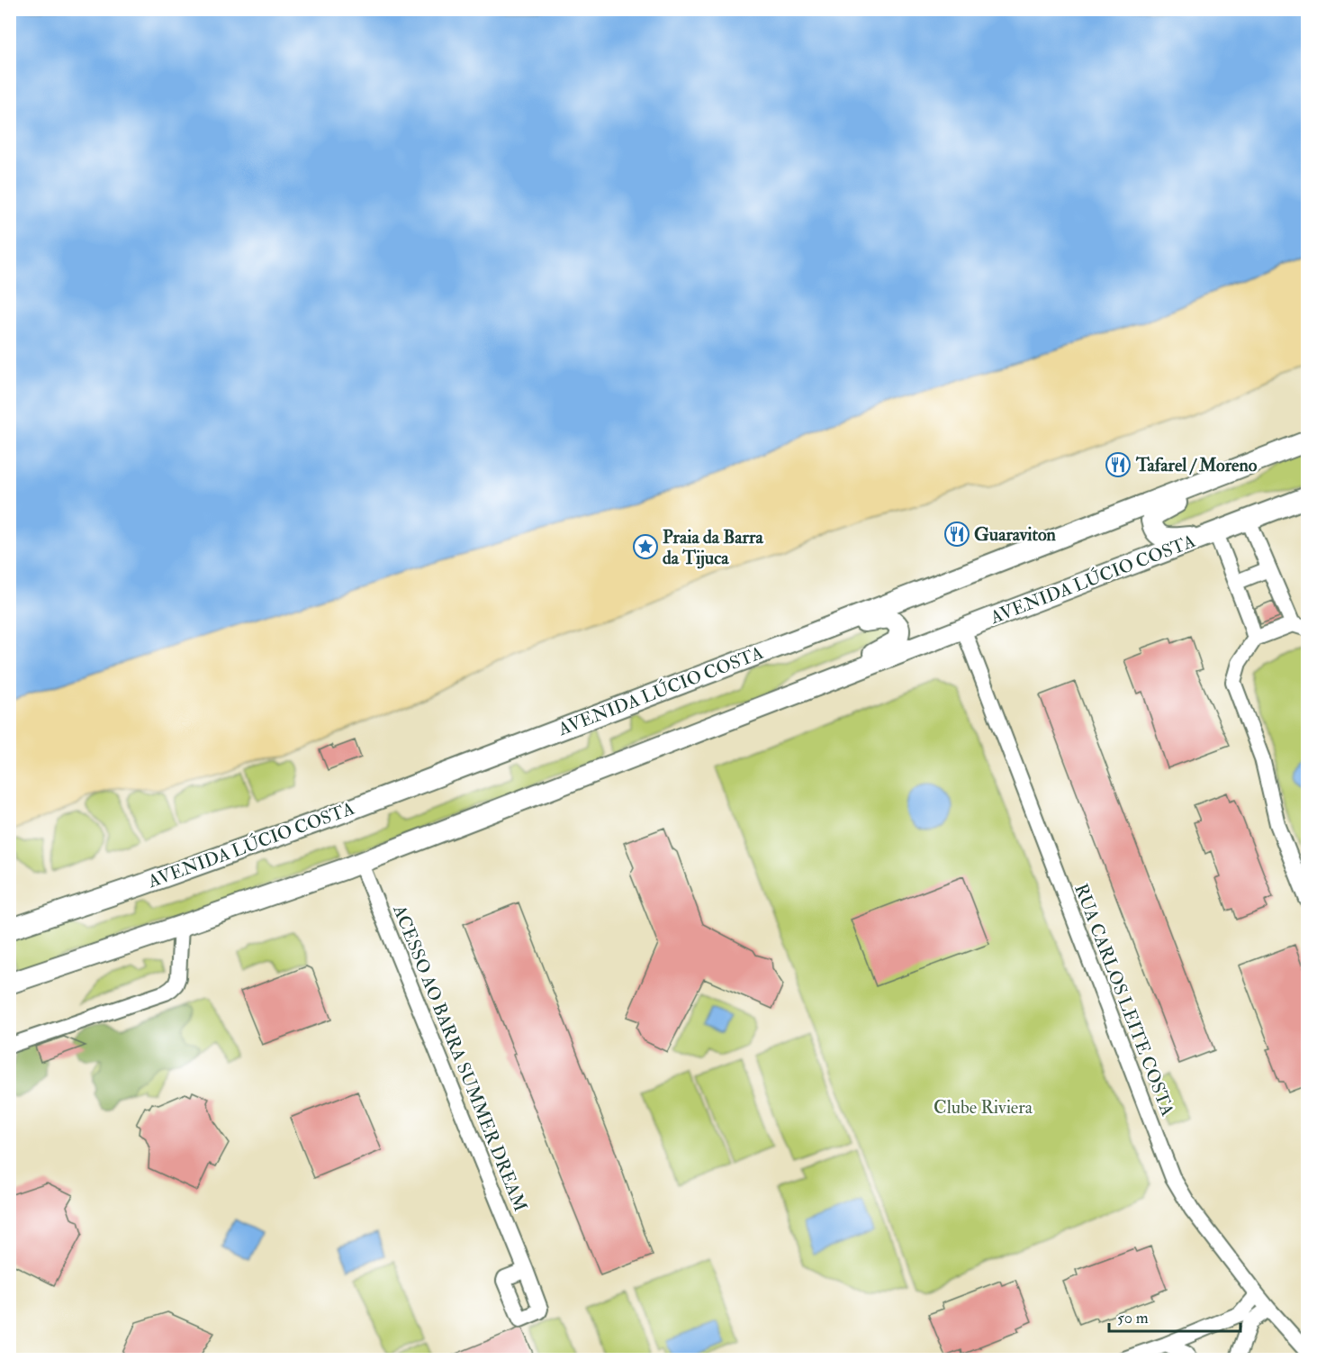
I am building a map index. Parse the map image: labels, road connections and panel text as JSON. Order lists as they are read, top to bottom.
{
  "streets": {
    "main road": ["AVENIDA LÚCIO COSTA"],
    "street": ["RUA CARLOS LEITE COSTA", "ACESSO AO BARRA SUMMER DREAM"]
  },
  "crossings": [
    ["AVENIDA LÚCIO COSTA", "RUA CARLOS LEITE COSTA"],
    ["AVENIDA LÚCIO COSTA", "ACESSO AO BARRA SUMMER DREAM"]
  ],
  "parks": ["Clube Riviera"],
  "places": {
    "restaurant": ["Tafarel / Moreno", "Guaraviton"],
    "place": ["Praia da Barra da Tijuca"]
  },
  "scale_bar": "50 m"
}
